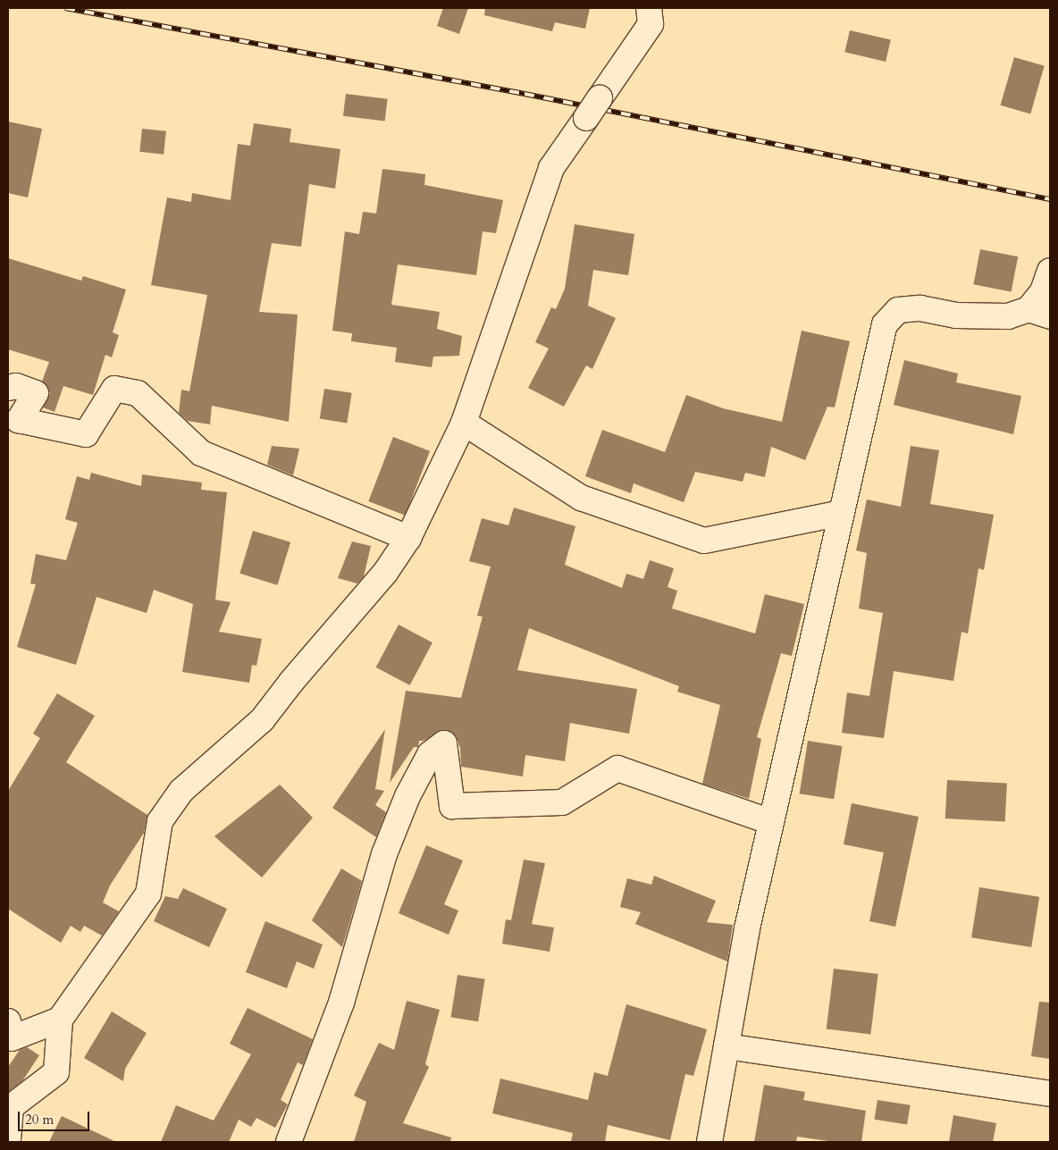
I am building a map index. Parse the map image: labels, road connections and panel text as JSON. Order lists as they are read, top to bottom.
{
  "scale_bar": "20 m"
}
